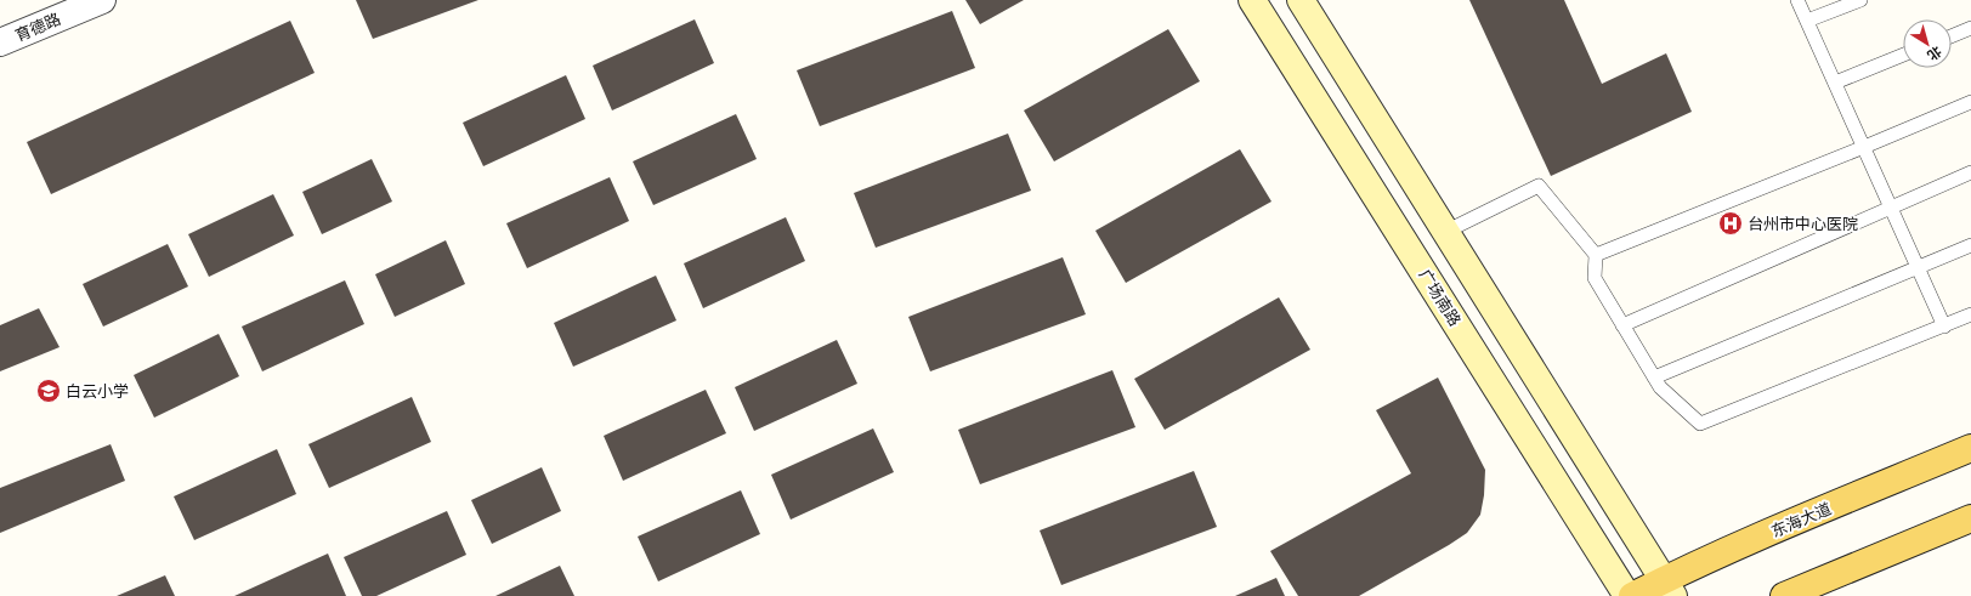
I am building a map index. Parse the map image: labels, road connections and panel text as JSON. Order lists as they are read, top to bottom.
{
  "streets": {
    "main road": ["广场南路", "东海大道"],
    "street": ["育德路"]
  },
  "places": {
    "hospital": ["台州市中心医院"],
    "school or university": ["白云小学"]
  },
  "north": "bottom right"
}
